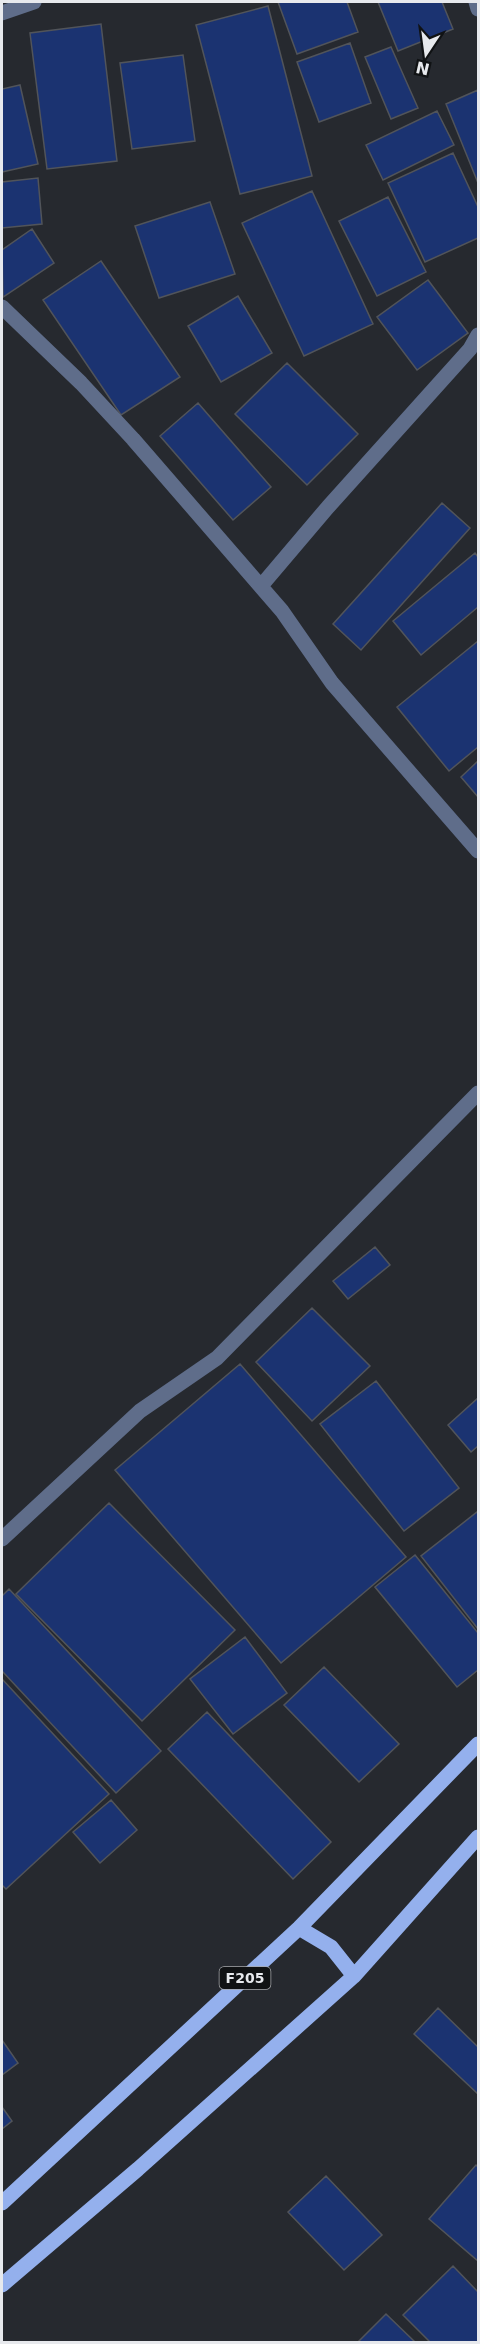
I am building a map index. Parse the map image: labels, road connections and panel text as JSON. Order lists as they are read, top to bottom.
{
  "streets": {
    "main road": ["F205"]
  },
  "north": "bottom"
}
